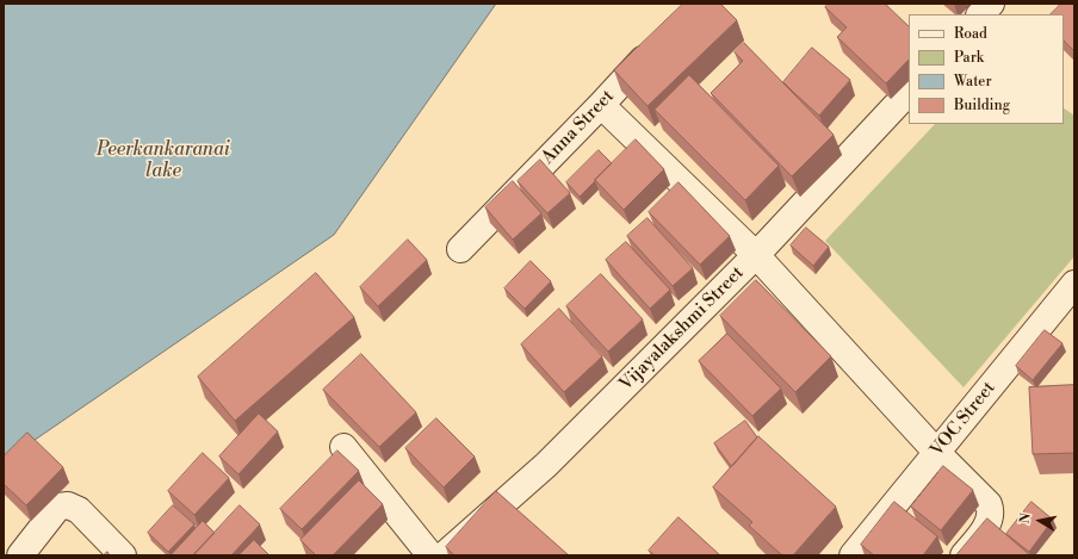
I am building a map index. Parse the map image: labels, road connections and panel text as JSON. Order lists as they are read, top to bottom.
{
  "streets": {
    "street": ["Anna Street", "Vijayalakshmi Street", "VOC Street"]
  },
  "water": ["Peerkankaranai lake"],
  "legend": [
    "Road",
    "Park",
    "Water",
    "Building"
  ],
  "north": "left"
}
